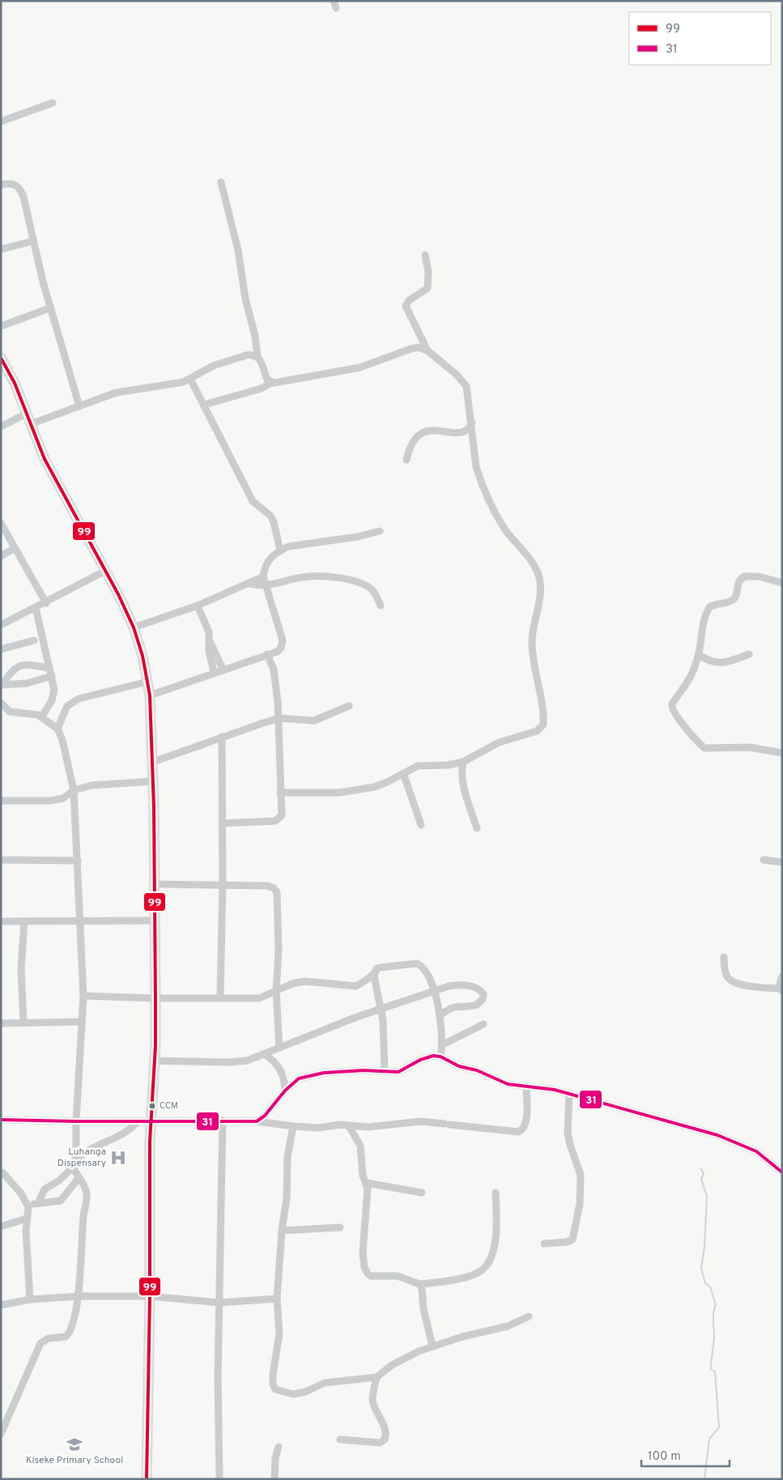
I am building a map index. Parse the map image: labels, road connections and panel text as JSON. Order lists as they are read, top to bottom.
{
  "places": {
    "other": ["CCM"],
    "hospital": ["Luhanga Dispensary"],
    "school or university": ["Kiseke Primary School"]
  },
  "lines": ["transit line 99", "transit line 31"],
  "legend": ["99", "31"],
  "scale_bar": "100 m"
}
